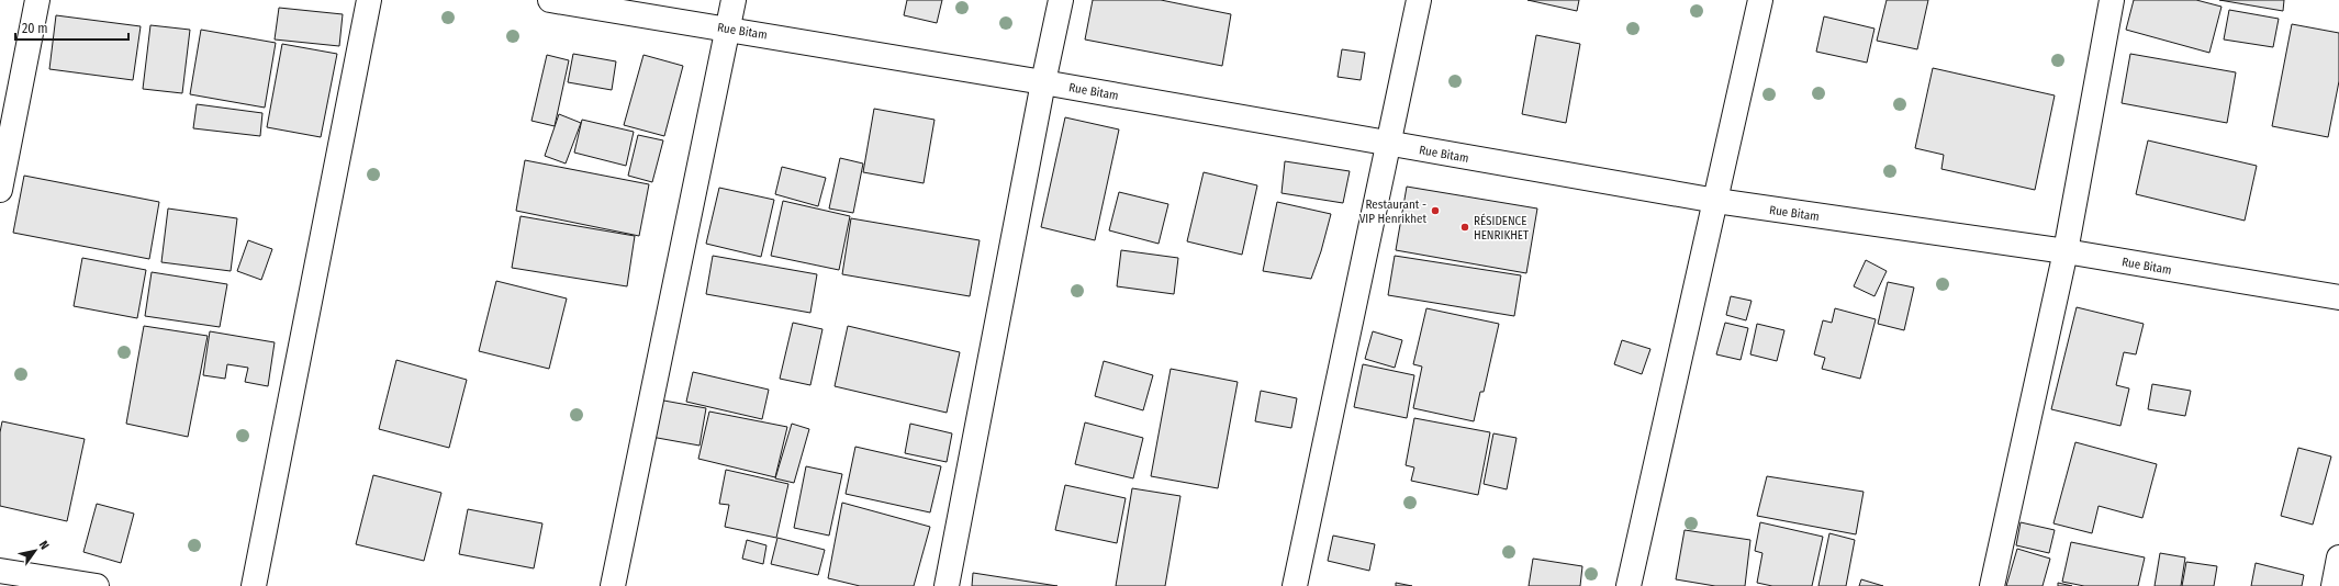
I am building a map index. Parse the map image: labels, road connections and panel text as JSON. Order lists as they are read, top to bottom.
{
  "streets": {
    "street": ["Rue Bitam"]
  },
  "places": ["Restaurant - VIP Henrikhet", "RÉSIDENCE HENRIKHET"],
  "scale_bar": "20 m",
  "north": "top right"
}
